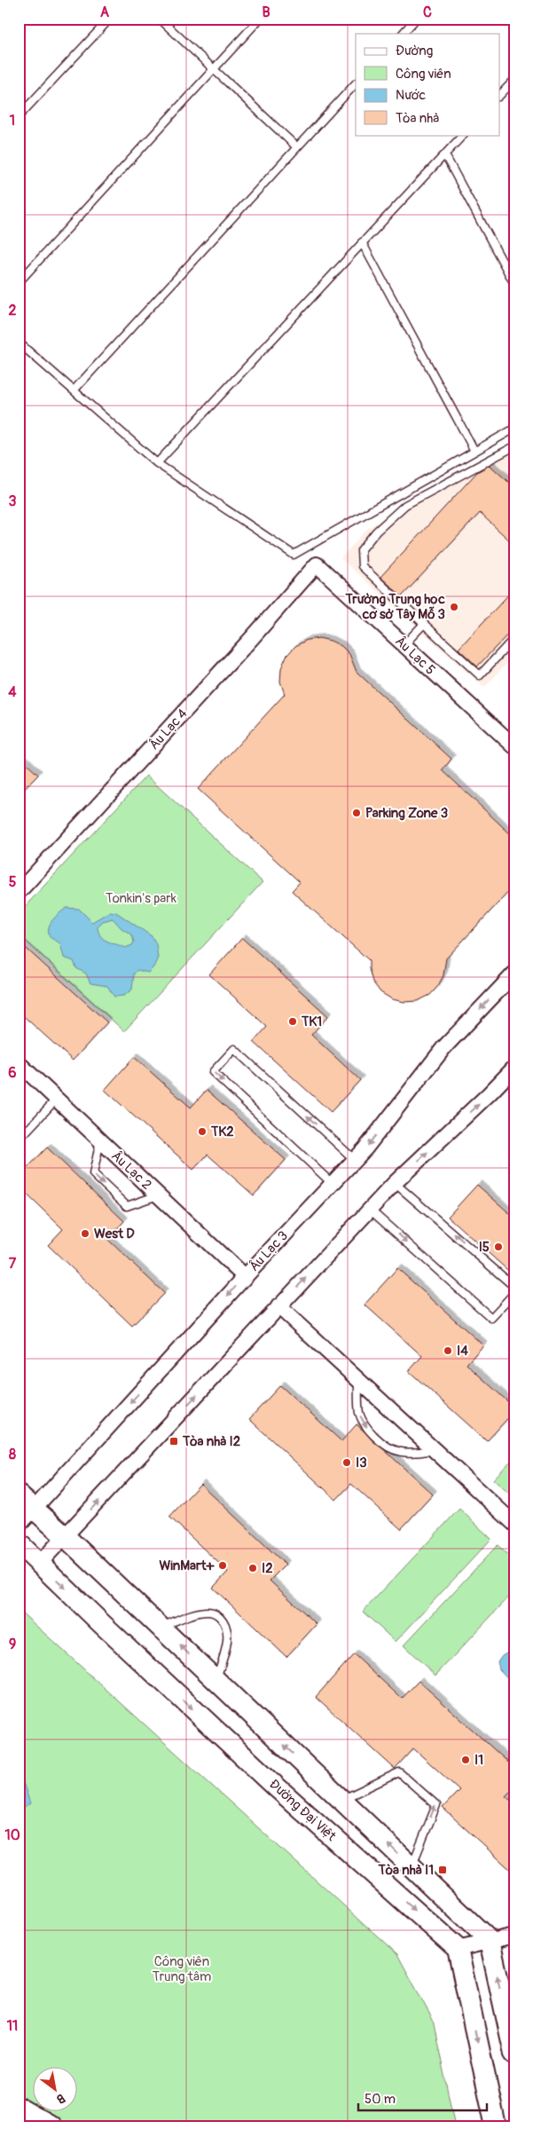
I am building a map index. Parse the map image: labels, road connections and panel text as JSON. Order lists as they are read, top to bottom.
{
  "streets": {
    "street": [
      "Âu Lạc 5",
      "Âu Lạc 4",
      "Âu Lạc 2",
      "Âu Lạc 3",
      "Đường Đại Việt"
    ]
  },
  "crossings": [
    ["Âu Lạc 5", "Âu Lạc 4"],
    ["Âu Lạc 2", "Âu Lạc 3"]
  ],
  "parks": ["Tonkin's park", "Công viên Trung tâm"],
  "places": {
    "other": [
      "Trường Trung học cơ sở Tây Mỗ 3",
      "Parking Zone 3",
      "TK1",
      "TK2",
      "West D",
      "I5",
      "I4",
      "I3",
      "WinMart+",
      "I2",
      "I1"
    ],
    "transit": ["Tòa nhà I2", "Tòa nhà I1"]
  },
  "legend": [
    "Đường",
    "Công viên",
    "Nước",
    "Tòa nhà"
  ],
  "scale_bar": "50 m",
  "north": "bottom right",
  "grid": {
    "columns": ["A", "B", "C"],
    "rows": [
      "1",
      "2",
      "3",
      "4",
      "5",
      "6",
      "7",
      "8",
      "9",
      "10",
      "11"
    ]
  }
}
